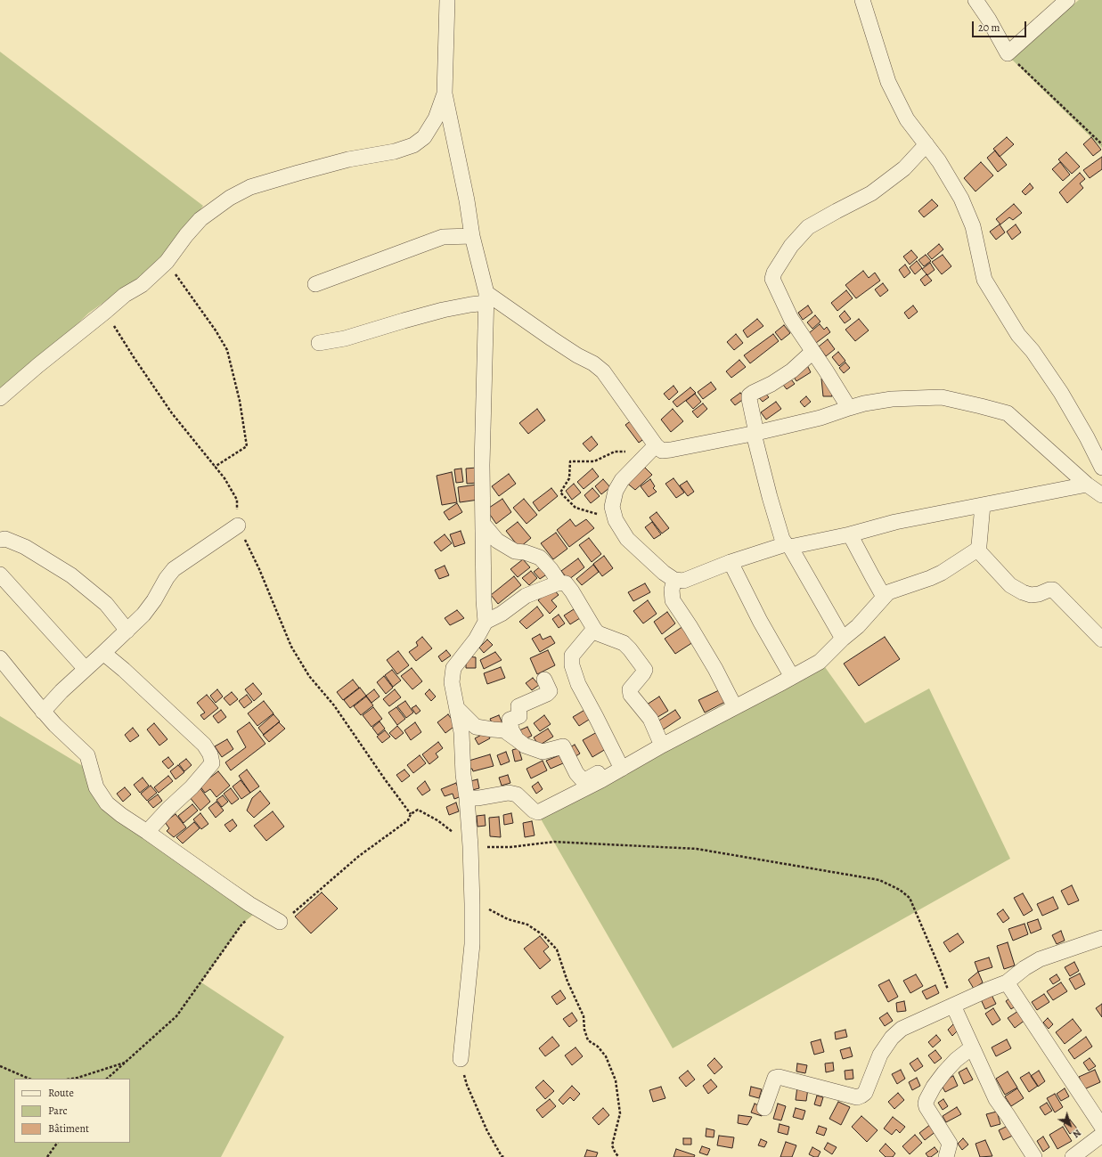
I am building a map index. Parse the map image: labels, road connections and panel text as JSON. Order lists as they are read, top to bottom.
{
  "legend": ["Route", "Parc", "Bâtiment"],
  "scale_bar": "20 m",
  "north": "bottom right"
}
